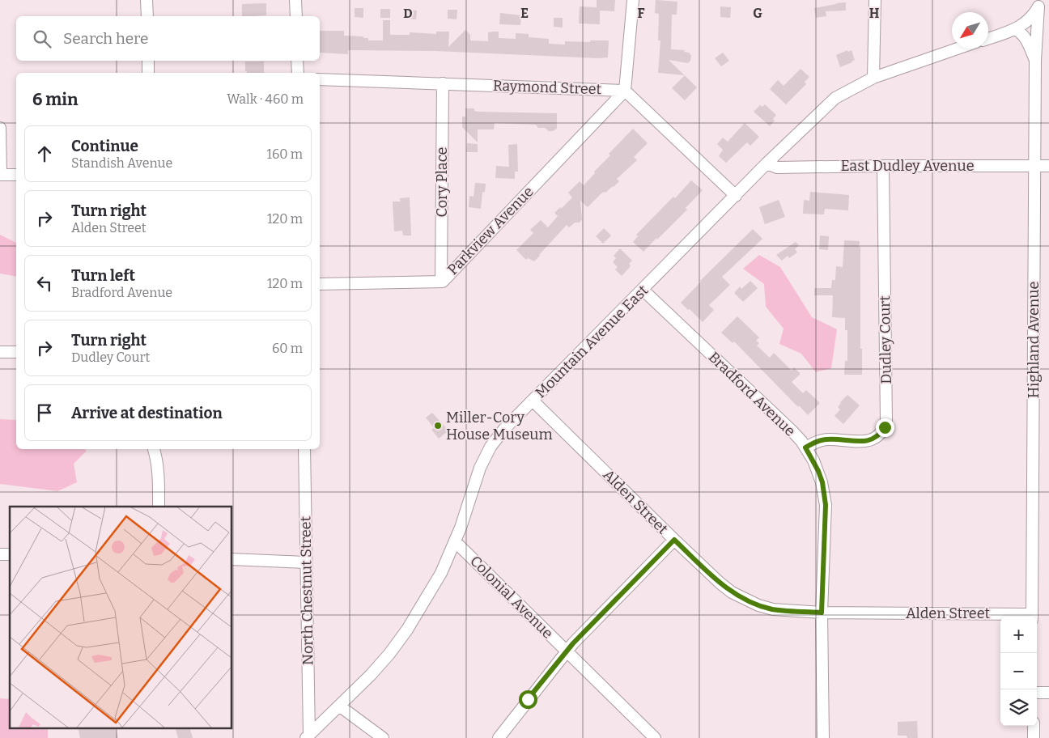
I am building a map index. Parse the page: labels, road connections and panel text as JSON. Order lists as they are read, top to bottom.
{
  "streets": {
    "street": [
      "Raymond Street",
      "East Dudley Avenue",
      "Cory Place",
      "Parkview Avenue",
      "Dudley Court",
      "Highland Avenue",
      "Mountain Avenue East",
      "Bradford Avenue",
      "Alden Street",
      "North Chestnut Street",
      "Colonial Avenue"
    ]
  },
  "crossings": [
    ["Raymond Street", "Cory Place"],
    ["Raymond Street", "Parkview Avenue"],
    ["East Dudley Avenue", "Dudley Court"],
    ["East Dudley Avenue", "Highland Avenue"],
    ["East Dudley Avenue", "Mountain Avenue East"],
    ["Cory Place", "Parkview Avenue"],
    ["Dudley Court", "Bradford Avenue"],
    ["Highland Avenue", "Alden Street"],
    ["Mountain Avenue East", "Bradford Avenue"],
    ["Mountain Avenue East", "Alden Street"],
    ["Mountain Avenue East", "North Chestnut Street"],
    ["Mountain Avenue East", "Colonial Avenue"],
    ["Bradford Avenue", "Alden Street"]
  ],
  "places": ["Miller-Cory House Museum"],
  "north": "bottom left",
  "page": {
    "search": "Search here",
    "heading": ["6 min", "Walk · 460 m"],
    "list": [
      ["Continue", "Standish Avenue", "160 m"],
      ["Turn right", "Alden Street", "120 m"],
      ["Turn left", "Bradford Avenue", "120 m"],
      ["Turn right", "Dudley Court", "60 m"],
      "Arrive at destination"
    ],
    "map_buttons": ["+", "−"]
  },
  "grid": {
    "columns": [
      "D",
      "E",
      "F",
      "G",
      "H"
    ]
  }
}
